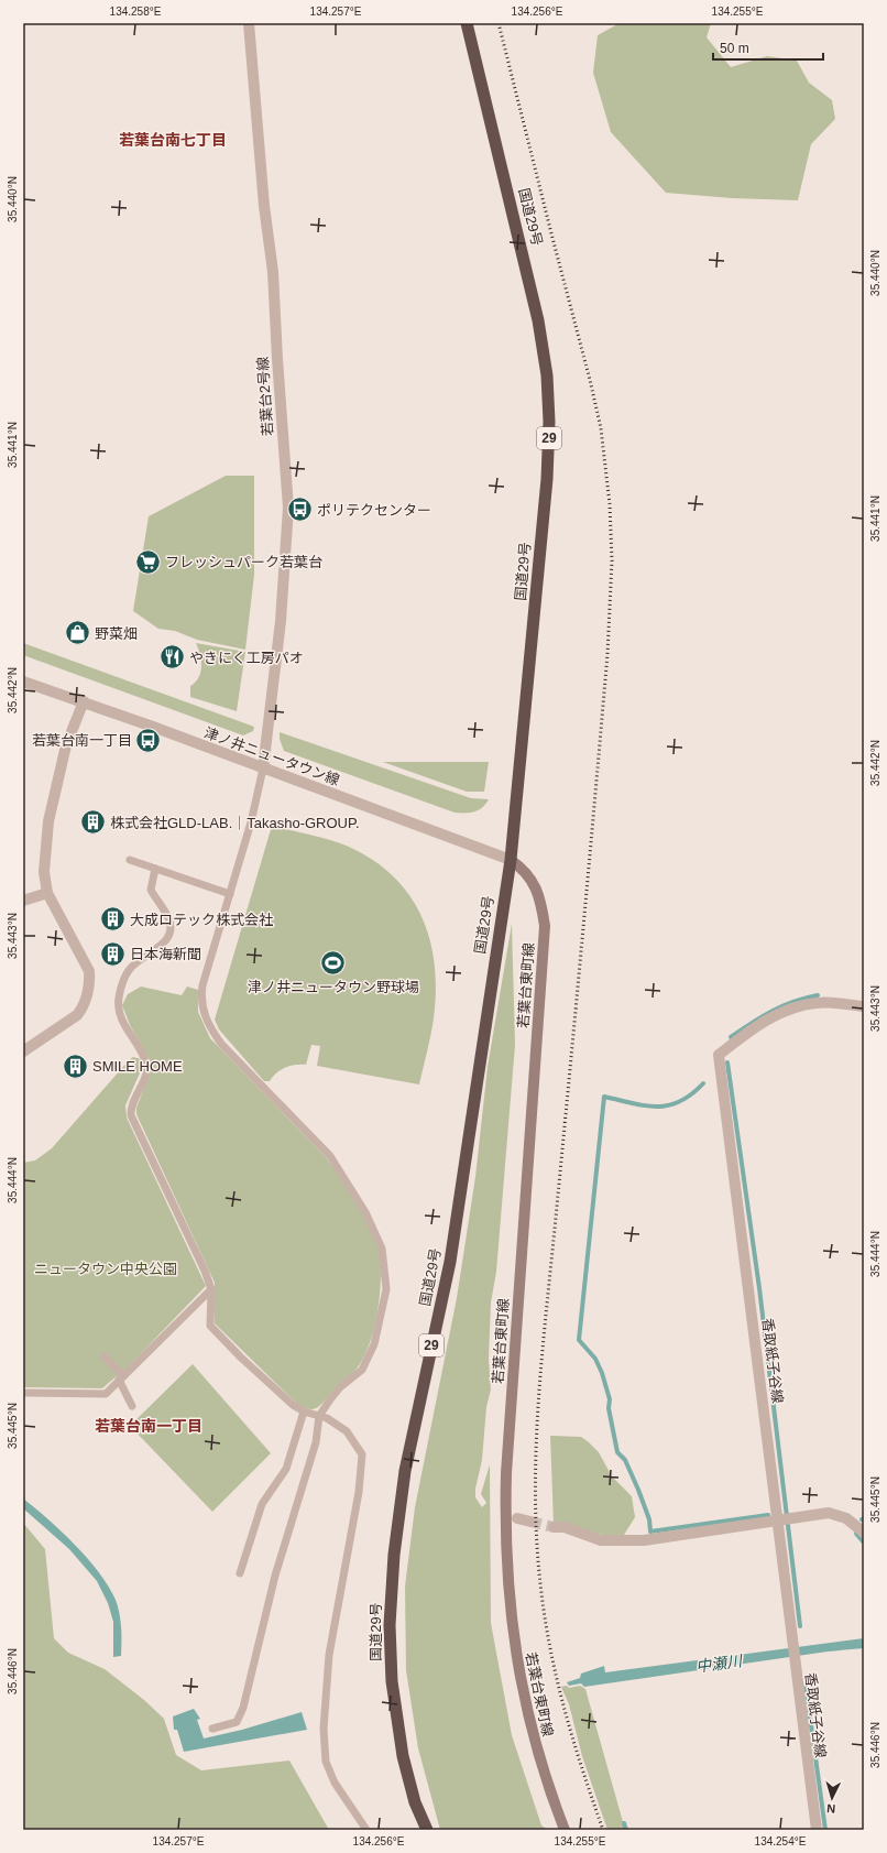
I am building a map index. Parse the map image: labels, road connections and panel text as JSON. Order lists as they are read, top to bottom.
{
  "streets": {
    "highway": ["国道29号", "29"],
    "main road": ["若葉台東町線"],
    "street": ["若葉台2号線", "津ノ井ニュータウン線", "香取紙子谷線"]
  },
  "crossings": [
    ["国道29号", "津ノ井ニュータウン線"],
    ["国道29号", "若葉台東町線"],
    ["若葉台2号線", "津ノ井ニュータウン線"],
    ["津ノ井ニュータウン線", "若葉台東町線"]
  ],
  "districts": ["若葉台南七丁目", "若葉台南一丁目"],
  "water": ["中瀬川"],
  "parks": ["ニュータウン中央公園"],
  "places": {
    "bus stop": ["ポリテクセンター", "若葉台南一丁目"],
    "supermarket": ["フレッシュパーク若葉台"],
    "shop": ["野菜畑"],
    "restaurant": ["やきにく工房パオ"],
    "building": [
      "株式会社GLD-LAB.｜Takasho-GROUP.",
      "大成ロテック株式会社",
      "日本海新聞",
      "SMILE HOME"
    ],
    "sports": ["津ノ井ニュータウン野球場"]
  },
  "scale_bar": "50 m",
  "north": "bottom",
  "coordinates": [
    "134.258°E",
    "134.257°E",
    "134.256°E",
    "134.255°E",
    "35.440°N",
    "35.441°N",
    "35.442°N",
    "35.443°N",
    "35.444°N",
    "35.445°N",
    "35.446°N",
    "134.254°E"
  ]
}
